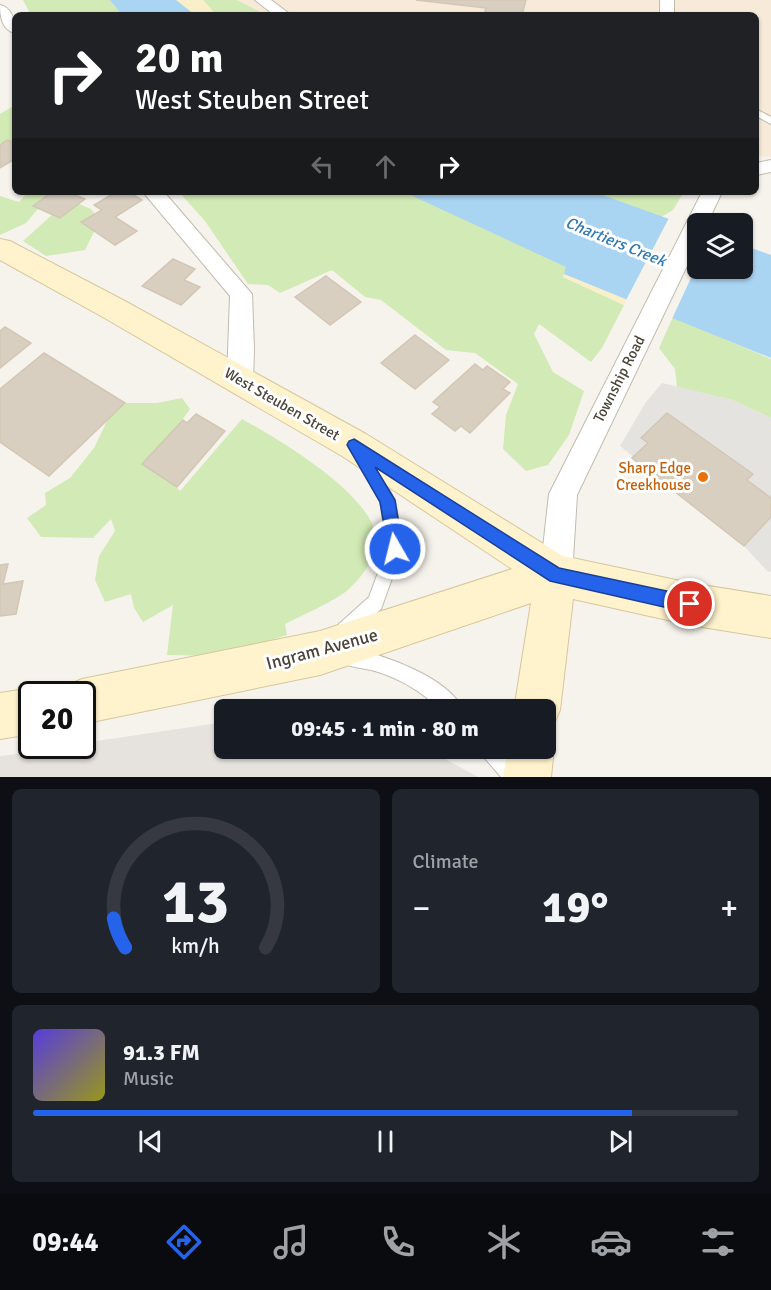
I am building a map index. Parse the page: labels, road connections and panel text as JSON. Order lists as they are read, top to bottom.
{
  "streets": {
    "main road": ["West Steuben Street", "Ingram Avenue"],
    "street": ["Township Road"]
  },
  "crossings": [
    ["Township Road", "West Steuben Street"],
    ["Township Road", "Ingram Avenue"],
    ["West Steuben Street", "Ingram Avenue"]
  ],
  "water": ["Chartiers Creek"],
  "places": ["Sharp Edge Creekhouse"],
  "page": {
    "turn": ["20 m", "West Steuben Street"],
    "limit": "20",
    "trip": "09:45 · 1 min · 80 m",
    "tile": "Climate",
    "heat": ["−", "19°", "+"],
    "song": ["91.3 FM", "Music"],
    "tabs": "09:44",
    "gauge": ["13", "km/h"]
  }
}
